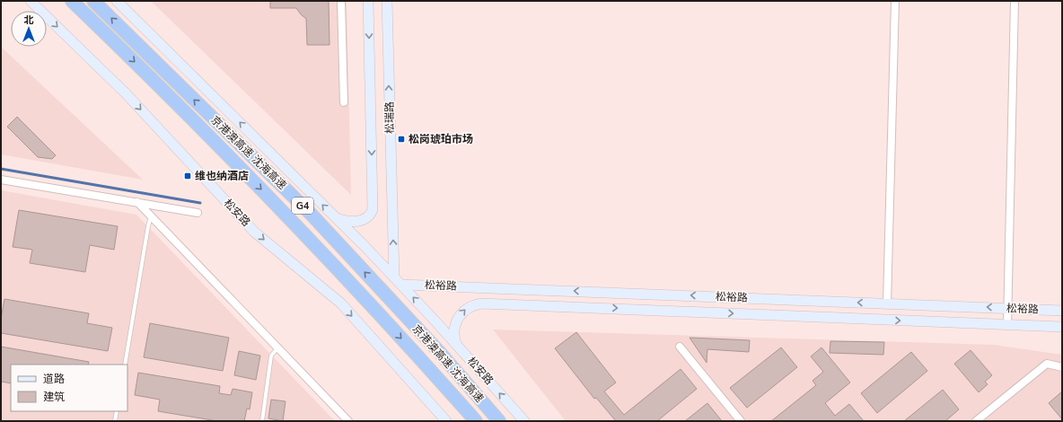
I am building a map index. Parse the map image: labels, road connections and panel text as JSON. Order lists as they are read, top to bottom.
{
  "streets": {
    "highway": ["京港澳高速 沈海高速", "G4"],
    "street": ["松瑞路", "松安路", "松裕路"]
  },
  "crossings": [
    ["松瑞路", "松安路"],
    ["松安路", "松裕路"]
  ],
  "places": {
    "transit": ["松岗琥珀市场", "维也纳酒店"]
  },
  "legend": ["道路", "建筑"],
  "north": "top"
}
